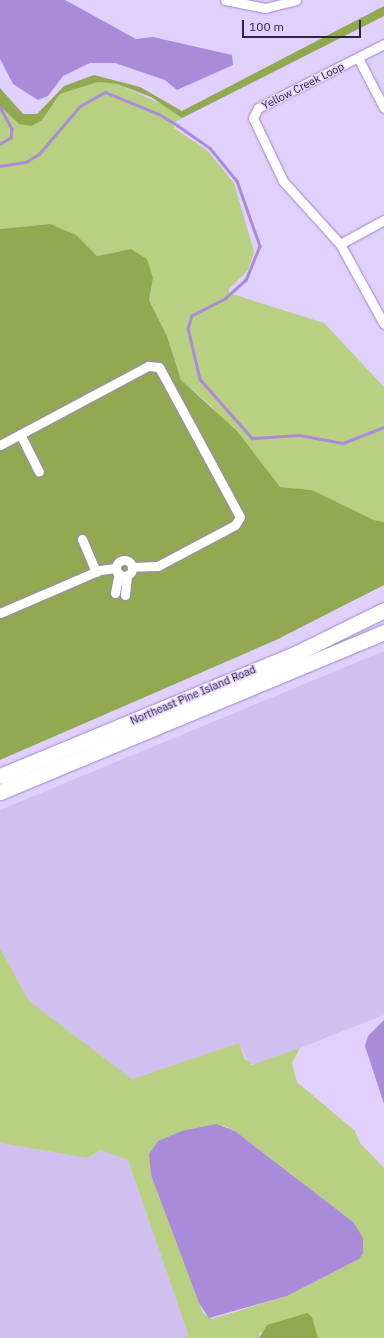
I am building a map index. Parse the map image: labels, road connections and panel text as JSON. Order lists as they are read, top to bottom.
{
  "streets": {
    "main road": ["Northeast Pine Island Road"],
    "street": ["Yellow Creek Loop"]
  },
  "scale_bar": "100 m"
}
